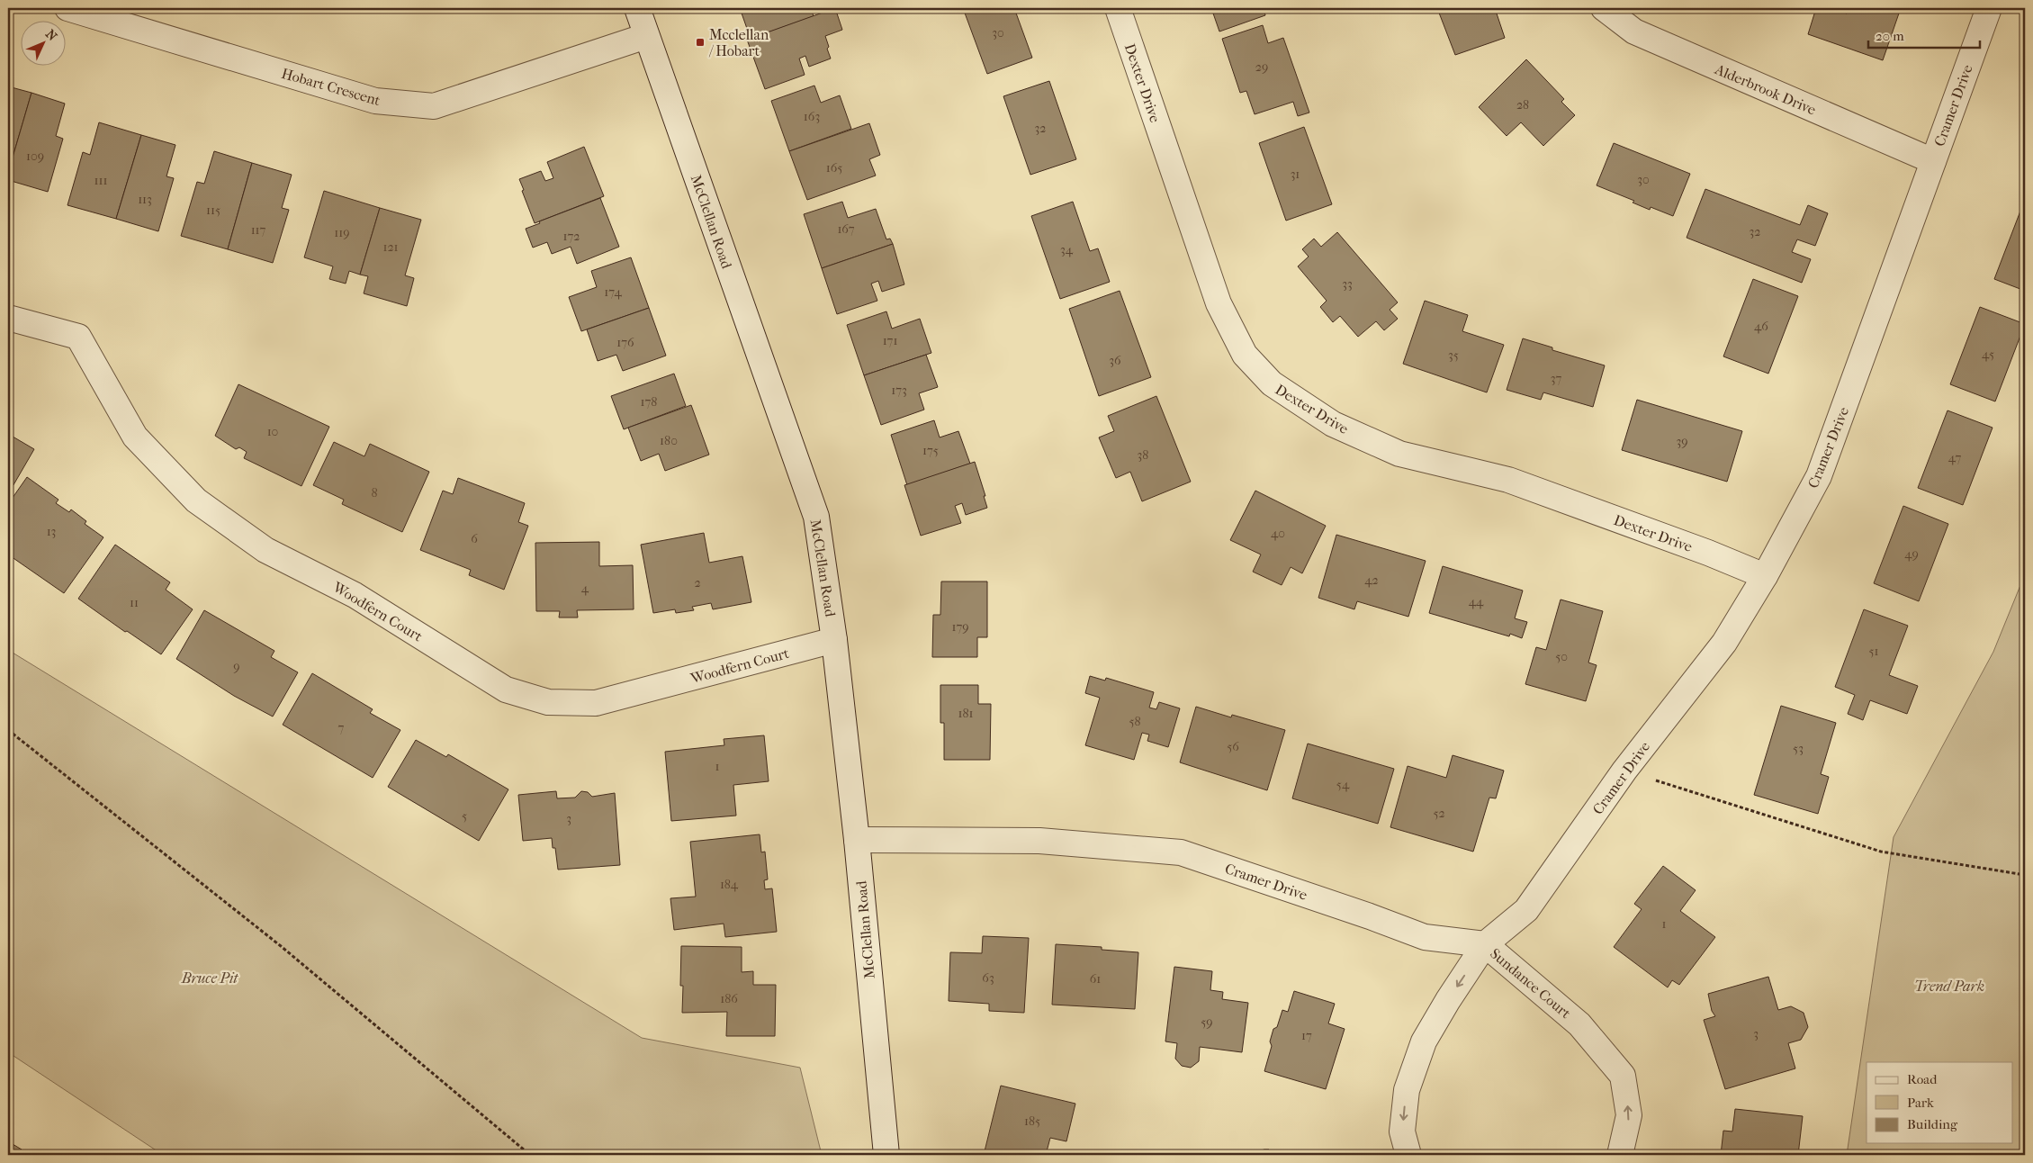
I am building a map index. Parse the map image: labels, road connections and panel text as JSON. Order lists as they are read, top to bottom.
{
  "streets": {
    "street": [
      "Dexter Drive",
      "Hobart Crescent",
      "Alderbrook Drive",
      "Cramer Drive",
      "McClellan Road",
      "Woodfern Court",
      "Sundance Court"
    ]
  },
  "crossings": [
    ["Dexter Drive", "Cramer Drive"],
    ["Hobart Crescent", "McClellan Road"],
    ["Alderbrook Drive", "Cramer Drive"],
    ["Cramer Drive", "McClellan Road"],
    ["Cramer Drive", "Sundance Court"],
    ["McClellan Road", "Woodfern Court"]
  ],
  "parks": ["Bruce Pit", "Trend Park"],
  "places": {
    "transit": ["Mcclellan / Hobart"]
  },
  "house_numbers": [
    "30",
    "29",
    "28",
    "163",
    "32",
    "109",
    "165",
    "31",
    "30",
    "111",
    "113",
    "115",
    "167",
    "117",
    "32",
    "119",
    "172",
    "121",
    "34",
    "33",
    "174",
    "46",
    "171",
    "176",
    "45",
    "35",
    "36",
    "37",
    "173",
    "178",
    "10",
    "180",
    "39",
    "175",
    "38",
    "47",
    "8",
    "13",
    "40",
    "6",
    "49",
    "42",
    "2",
    "4",
    "44",
    "11",
    "179",
    "51",
    "50",
    "9",
    "181",
    "58",
    "7",
    "56",
    "53",
    "1",
    "54",
    "52",
    "5",
    "3",
    "184",
    "1",
    "63",
    "61",
    "186",
    "59",
    "3",
    "17",
    "185"
  ],
  "legend": ["Road", "Park", "Building"],
  "scale_bar": "20 m",
  "north": "top right"
}
